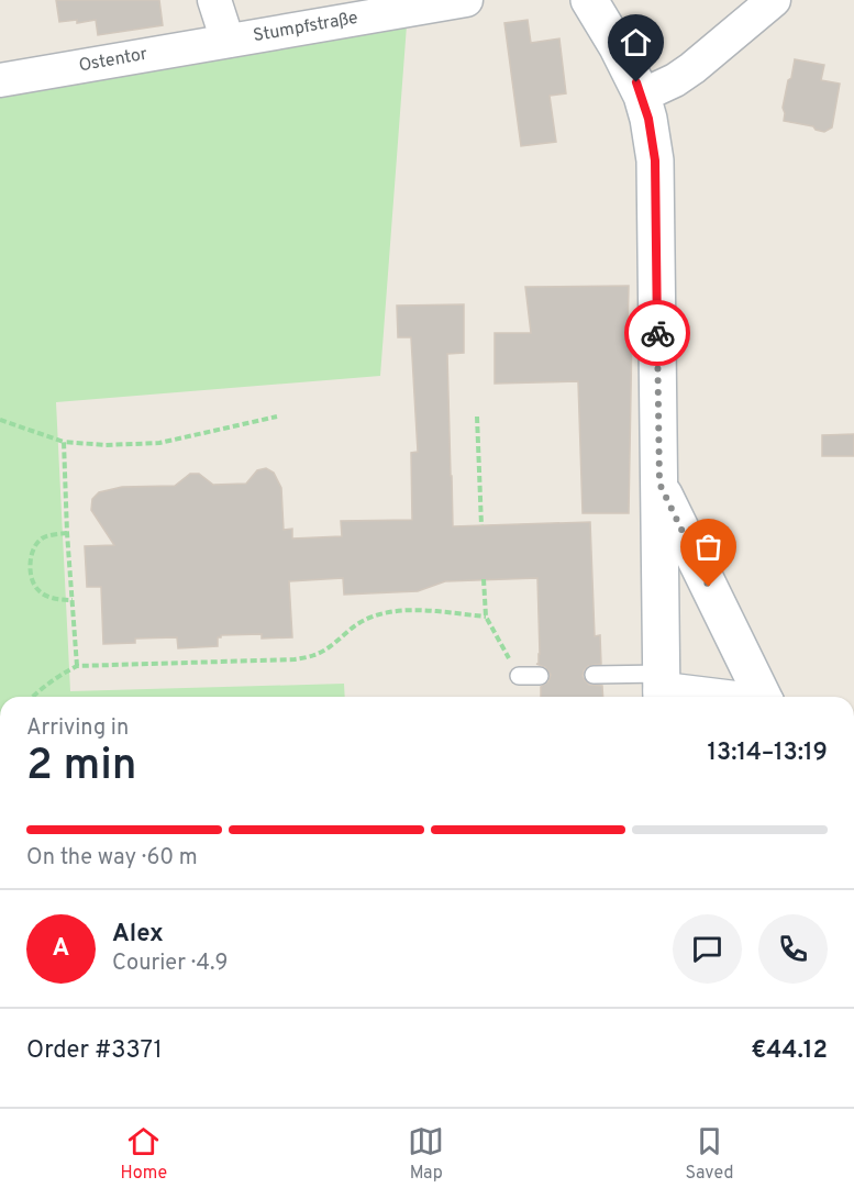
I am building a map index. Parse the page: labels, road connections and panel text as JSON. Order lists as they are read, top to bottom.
{
  "streets": {
    "street": ["Stumpfstraße", "Ostentor"]
  },
  "crossings": [
    ["Stumpfstraße", "Ostentor"]
  ],
  "page": {
    "heading": ["2 min", "Arriving in", "13:14–13:19"],
    "panel": [
      "Alex",
      "Courier · 4.9",
      "Order #3371",
      "€44.12"
    ],
    "bar": "On the way · 60 m",
    "round": "A",
    "tabs": ["Home", "Map", "Saved"]
  }
}
